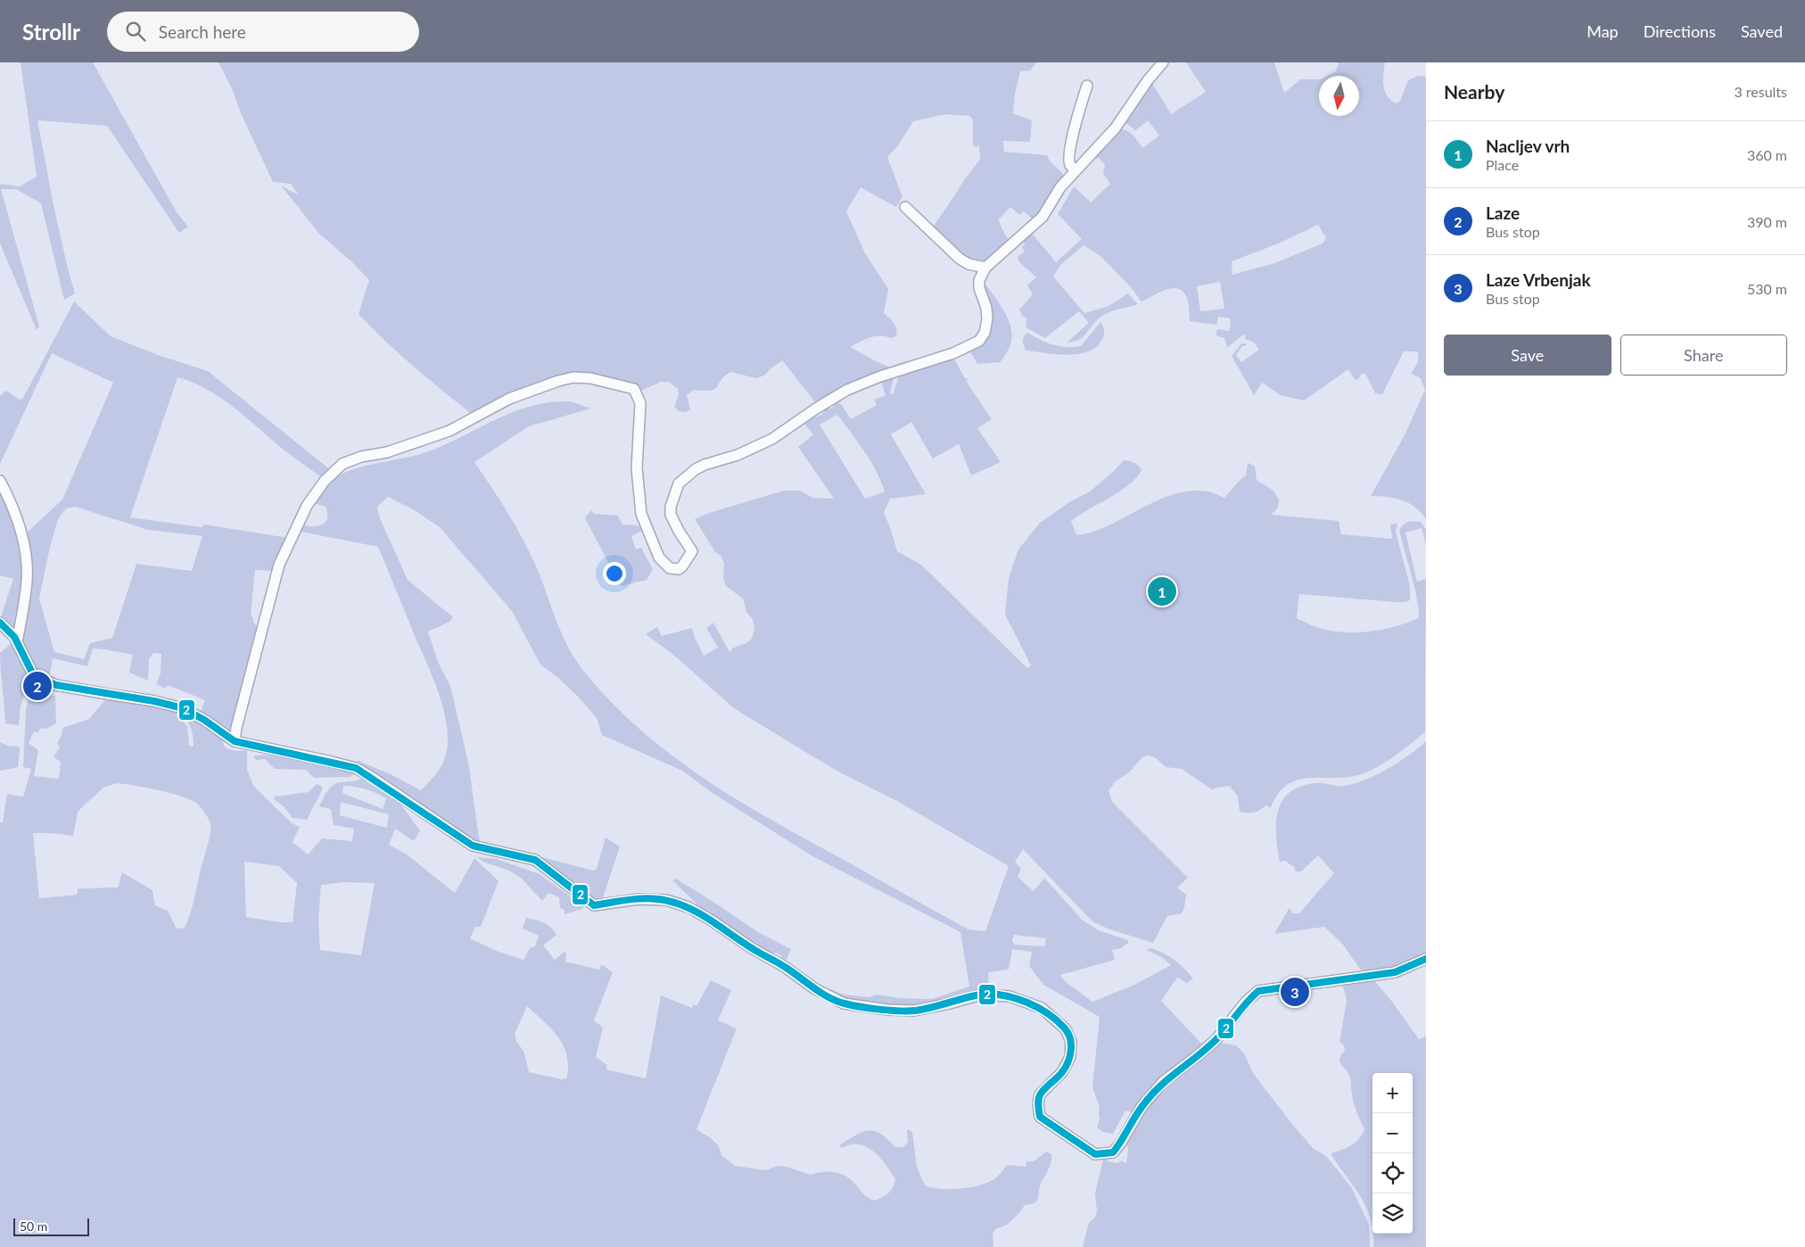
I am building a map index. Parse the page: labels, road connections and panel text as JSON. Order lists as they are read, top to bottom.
{
  "lines": ["transit line 2"],
  "scale_bar": "50 m",
  "north": "bottom",
  "page": {
    "header": "Strollr",
    "search": "Search here",
    "nav": ["Map", "Directions", "Saved"],
    "heading": ["Nearby", "3 results"],
    "list": [
      {
        "mark": "1",
        "name": "Nacljev vrh",
        "note": "Place",
        "value": "360 m"
      },
      {
        "mark": "2",
        "name": "Laze",
        "note": "Bus stop",
        "value": "390 m"
      },
      {
        "mark": "3",
        "name": "Laze Vrbenjak",
        "note": "Bus stop",
        "value": "530 m"
      }
    ],
    "buttons": ["Save", "Share"],
    "pins": ["1", "2", "3"],
    "map_buttons": ["+", "−"],
    "scale": "50 m"
  }
}
